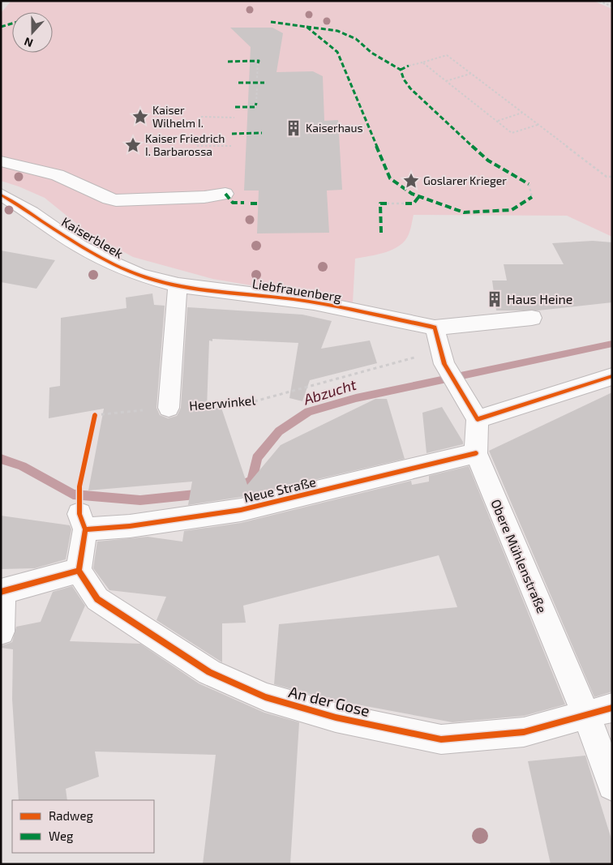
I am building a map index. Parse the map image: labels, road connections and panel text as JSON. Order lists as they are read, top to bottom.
{
  "streets": {
    "street": [
      "Kaiserbleek",
      "Liebfrauenberg",
      "Heerwinkel",
      "Neue Straße",
      "Obere Mühlenstraße",
      "An der Gose"
    ]
  },
  "crossings": [
    ["Kaiserbleek", "Liebfrauenberg"],
    ["Kaiserbleek", "Heerwinkel"],
    ["Liebfrauenberg", "Heerwinkel"],
    ["Neue Straße", "Obere Mühlenstraße"],
    ["Neue Straße", "An der Gose"],
    ["Obere Mühlenstraße", "An der Gose"]
  ],
  "water": ["Abzucht"],
  "places": {
    "place": ["Kaiser Wilhelm I.", "Kaiser Friedrich I. Barbarossa", "Goslarer Krieger"],
    "building": ["Kaiserhaus", "Haus Heine"]
  },
  "legend": ["Radweg", "Weg"],
  "north": "bottom"
}
